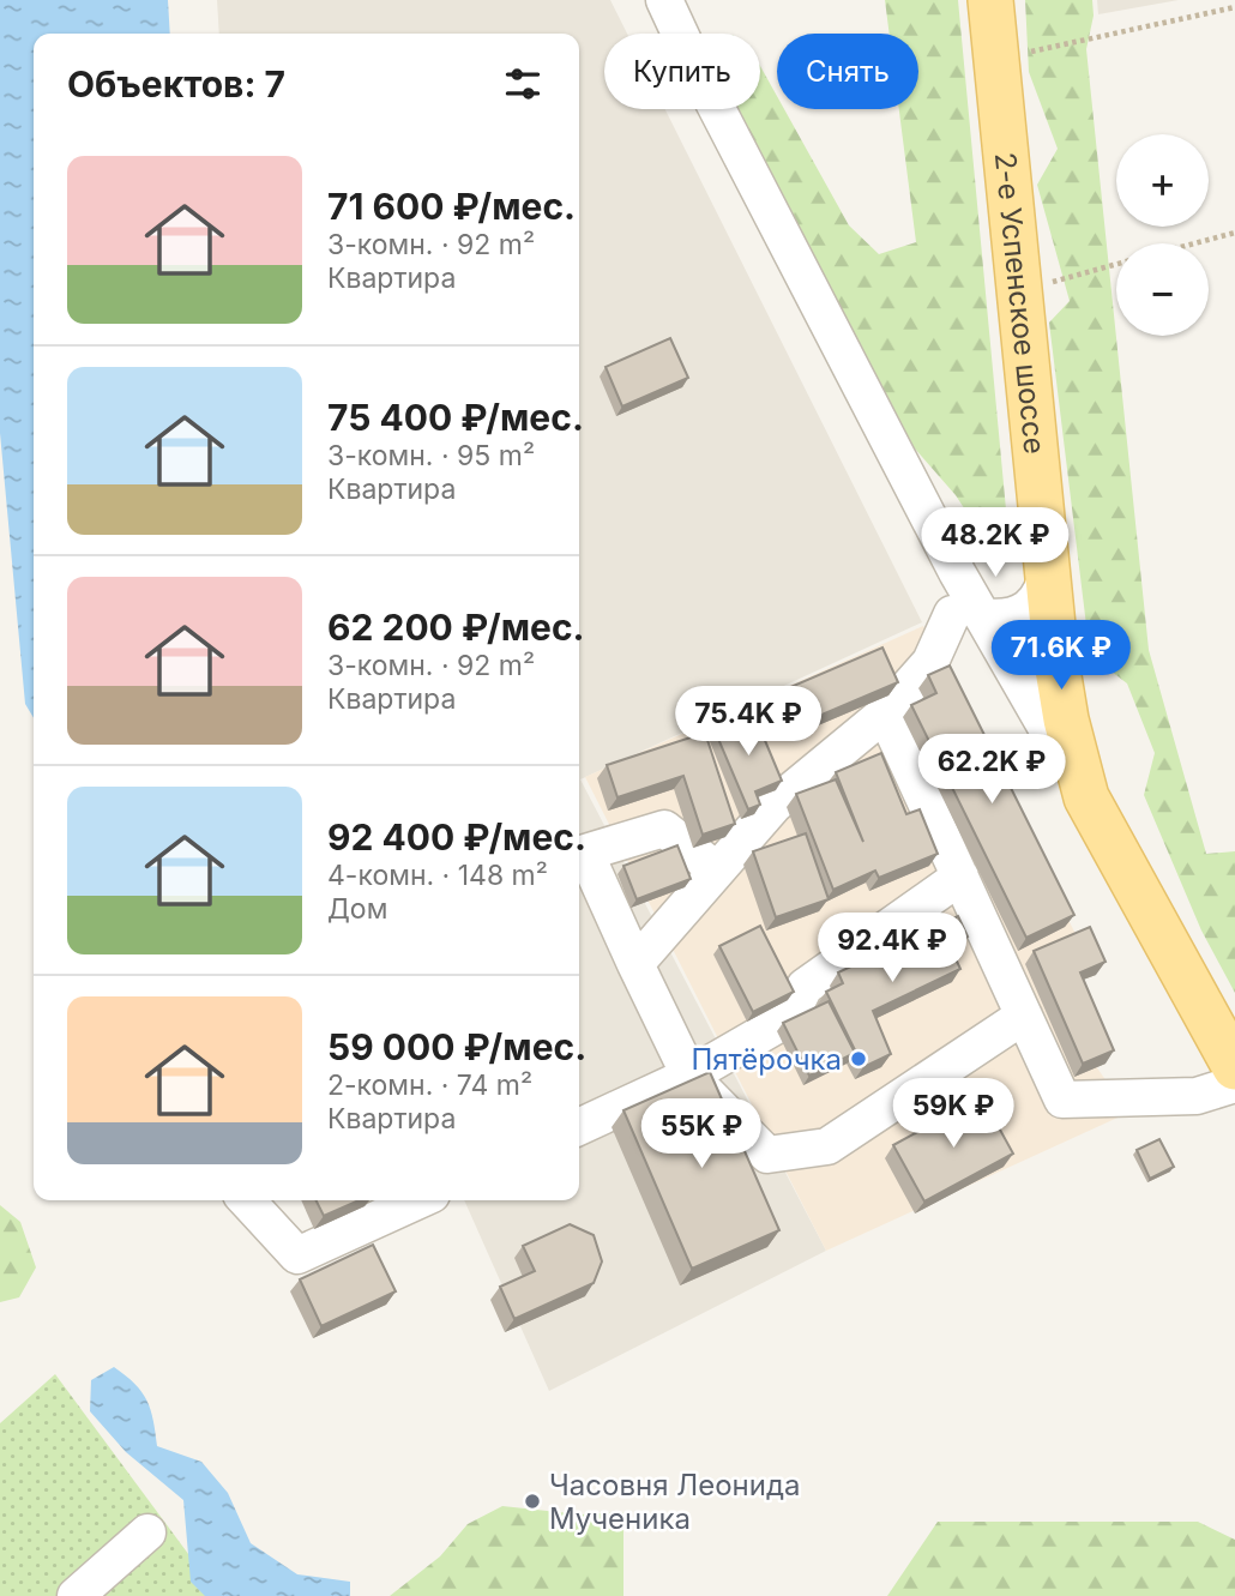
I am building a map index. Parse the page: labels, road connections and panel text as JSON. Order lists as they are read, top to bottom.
{
  "streets": {
    "main road": ["2-е Успенское шоссе"]
  },
  "places": ["Пятёрочка", "Часовня Леонида Мученика"],
  "page": {
    "chip": ["Купить", "Снять"],
    "heading": "Объектов: 7",
    "map_buttons": ["+", "−"],
    "list": [
      {
        "name": "71 600 ₽/мес.",
        "note": "3-комн. · 92 m² · Квартира"
      },
      {
        "name": "75 400 ₽/мес.",
        "note": "3-комн. · 95 m² · Квартира"
      },
      {
        "name": "62 200 ₽/мес.",
        "note": "3-комн. · 92 m² · Квартира"
      },
      {
        "name": "92 400 ₽/мес.",
        "note": "4-комн. · 148 m² · Дом"
      },
      {
        "name": "59 000 ₽/мес.",
        "note": "2-комн. · 74 m² · Квартира"
      }
    ],
    "price": [
      "48.2K ₽",
      "71.6K ₽",
      "75.4K ₽",
      "62.2K ₽",
      "92.4K ₽",
      "59K ₽",
      "55K ₽"
    ]
  }
}
